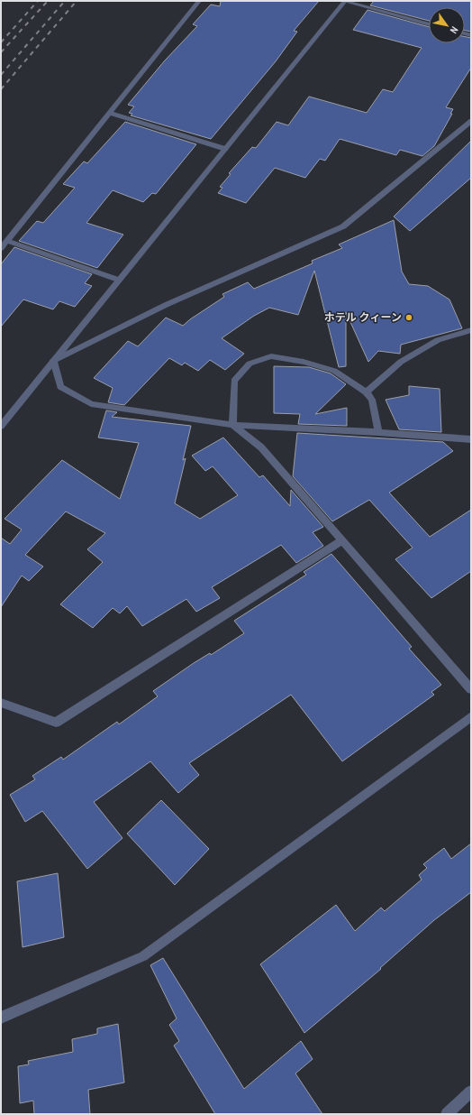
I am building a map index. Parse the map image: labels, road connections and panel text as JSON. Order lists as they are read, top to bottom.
{
  "places": ["ホテル クィーン"],
  "north": "bottom right"
}
